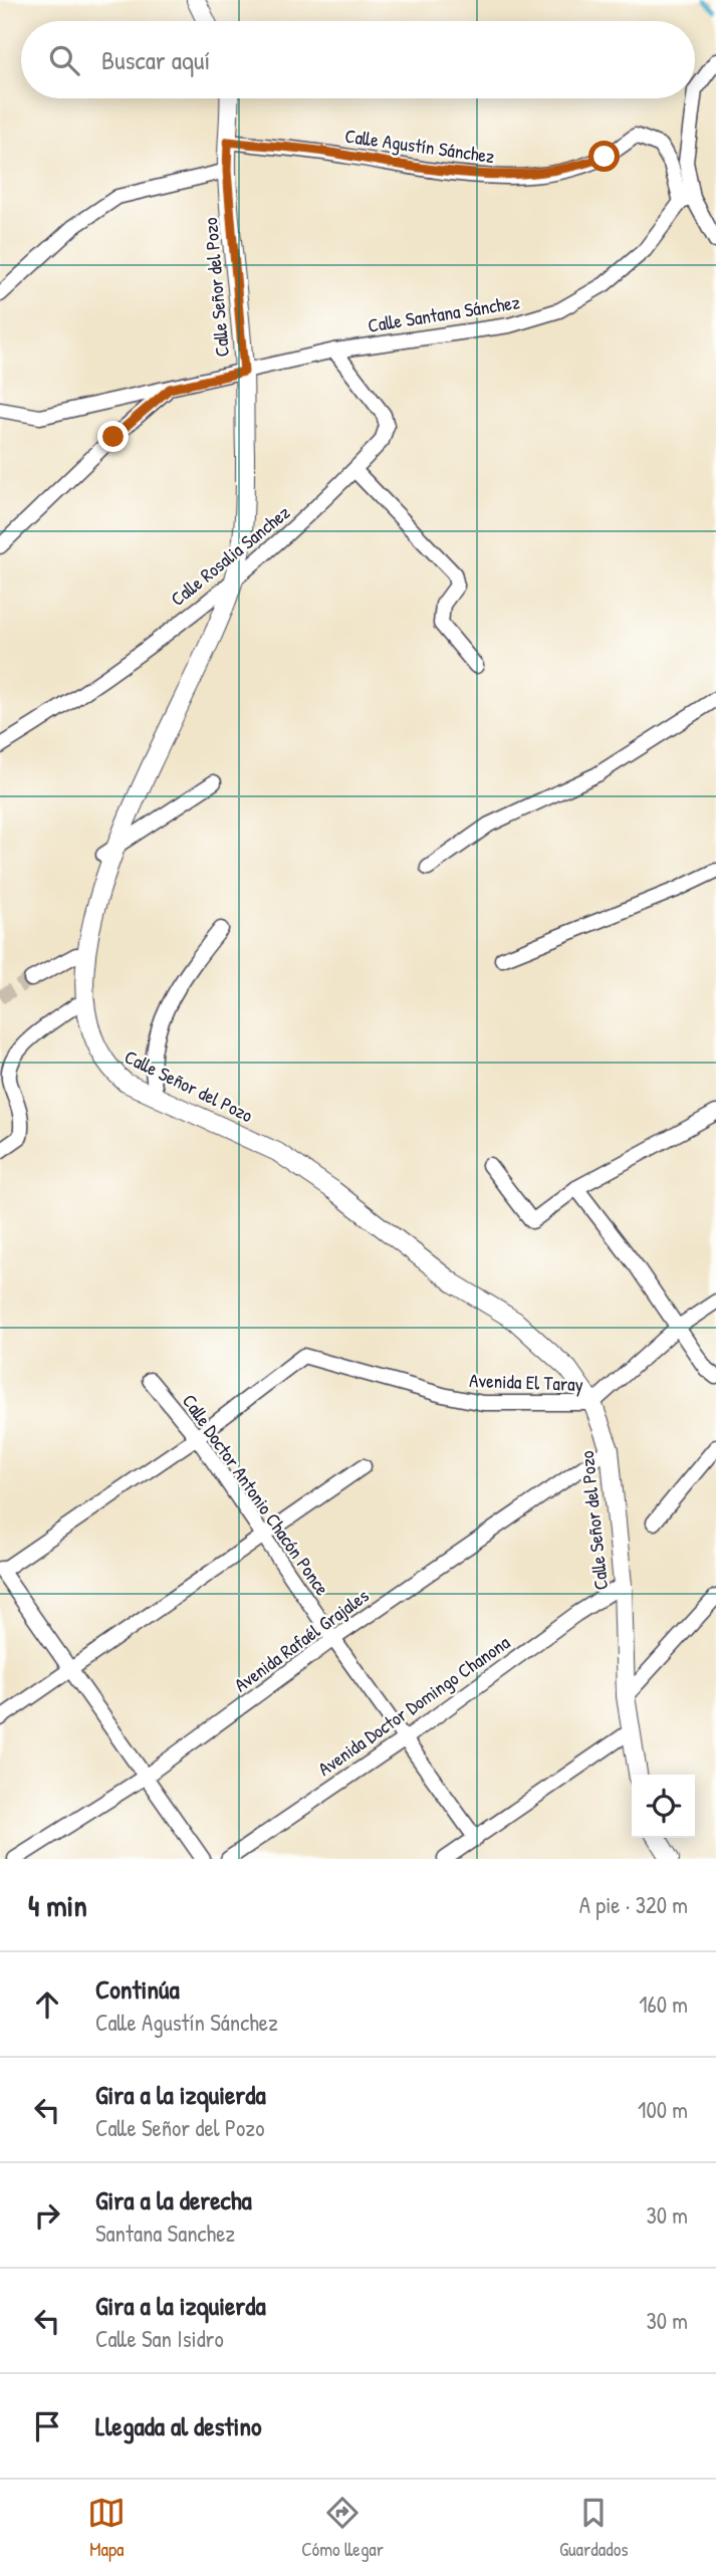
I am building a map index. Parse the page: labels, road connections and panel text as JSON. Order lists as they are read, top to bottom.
{
  "streets": {
    "street": [
      "Calle Agustín Sánchez",
      "Calle Señor del Pozo",
      "Calle Santana Sánchez",
      "Calle Rosalia Sanchez",
      "Avenida El Taray",
      "Calle Doctor Antonio Chacón Ponce",
      "Avenida Rafaél Grajales",
      "Avenida Doctor Domingo Chanona"
    ]
  },
  "crossings": [
    ["Calle Agustín Sánchez", "Calle Señor del Pozo"],
    ["Calle Agustín Sánchez", "Calle Santana Sánchez"],
    ["Calle Señor del Pozo", "Calle Santana Sánchez"],
    ["Calle Señor del Pozo", "Calle Rosalia Sanchez"],
    ["Calle Señor del Pozo", "Avenida El Taray"],
    ["Calle Señor del Pozo", "Avenida Rafaél Grajales"],
    ["Calle Señor del Pozo", "Avenida Doctor Domingo Chanona"],
    ["Calle Santana Sánchez", "Calle Rosalia Sanchez"],
    ["Avenida El Taray", "Calle Doctor Antonio Chacón Ponce"],
    ["Calle Doctor Antonio Chacón Ponce", "Avenida Rafaél Grajales"],
    ["Calle Doctor Antonio Chacón Ponce", "Avenida Doctor Domingo Chanona"]
  ],
  "page": {
    "search": "Buscar aquí",
    "heading": ["4 min", "A pie · 320 m"],
    "list": [
      ["Continúa", "Calle Agustín Sánchez", "160 m"],
      ["Gira a la izquierda", "Calle Señor del Pozo", "100 m"],
      ["Gira a la derecha", "Santana Sanchez", "30 m"],
      ["Gira a la izquierda", "Calle San Isidro", "30 m"],
      "Llegada al destino"
    ],
    "nav": ["Mapa", "Cómo llegar", "Guardados"]
  }
}
